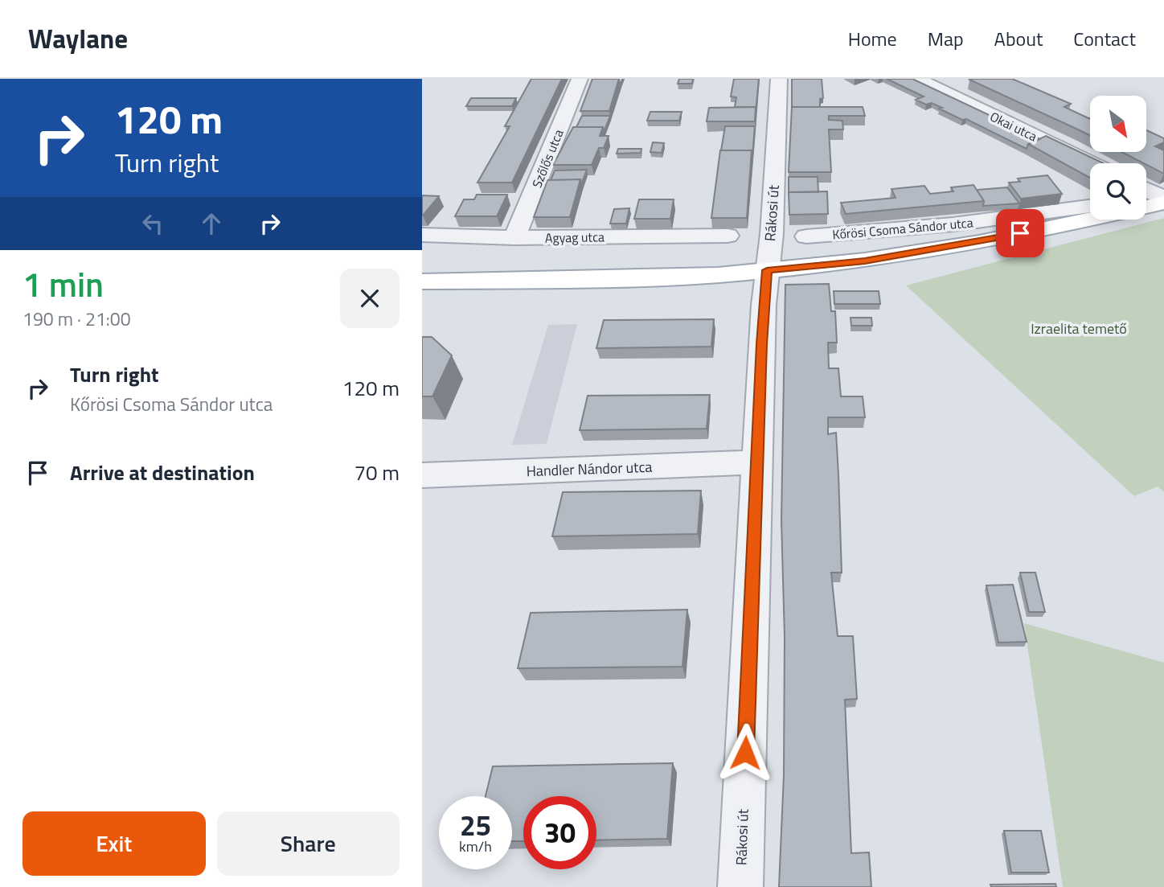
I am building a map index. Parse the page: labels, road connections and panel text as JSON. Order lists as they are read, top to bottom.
{
  "streets": {
    "main road": ["Kőrösi Csoma Sándor utca"],
    "street": [
      "Okai utca",
      "Szőlős utca",
      "Rákosi út",
      "Agyag utca",
      "Handler Nándor utca"
    ]
  },
  "crossings": [
    ["Szőlős utca", "Agyag utca"],
    ["Rákosi út", "Kőrösi Csoma Sándor utca"],
    ["Rákosi út", "Handler Nándor utca"]
  ],
  "parks": ["Izraelita temető"],
  "north": "bottom right",
  "page": {
    "header": "Waylane",
    "nav": [
      "Home",
      "Map",
      "About",
      "Contact"
    ],
    "turn": ["120 m", "Turn right"],
    "heading": ["1 min", "190 m · 21:00"],
    "list": [
      {
        "name": "Turn right",
        "note": "Kőrösi Csoma Sándor utca",
        "value": "120 m"
      },
      {
        "name": "Arrive at destination",
        "value": "70 m"
      }
    ],
    "speed": "25 km/h",
    "limit": "30",
    "buttons": ["Exit", "Share"]
  }
}
